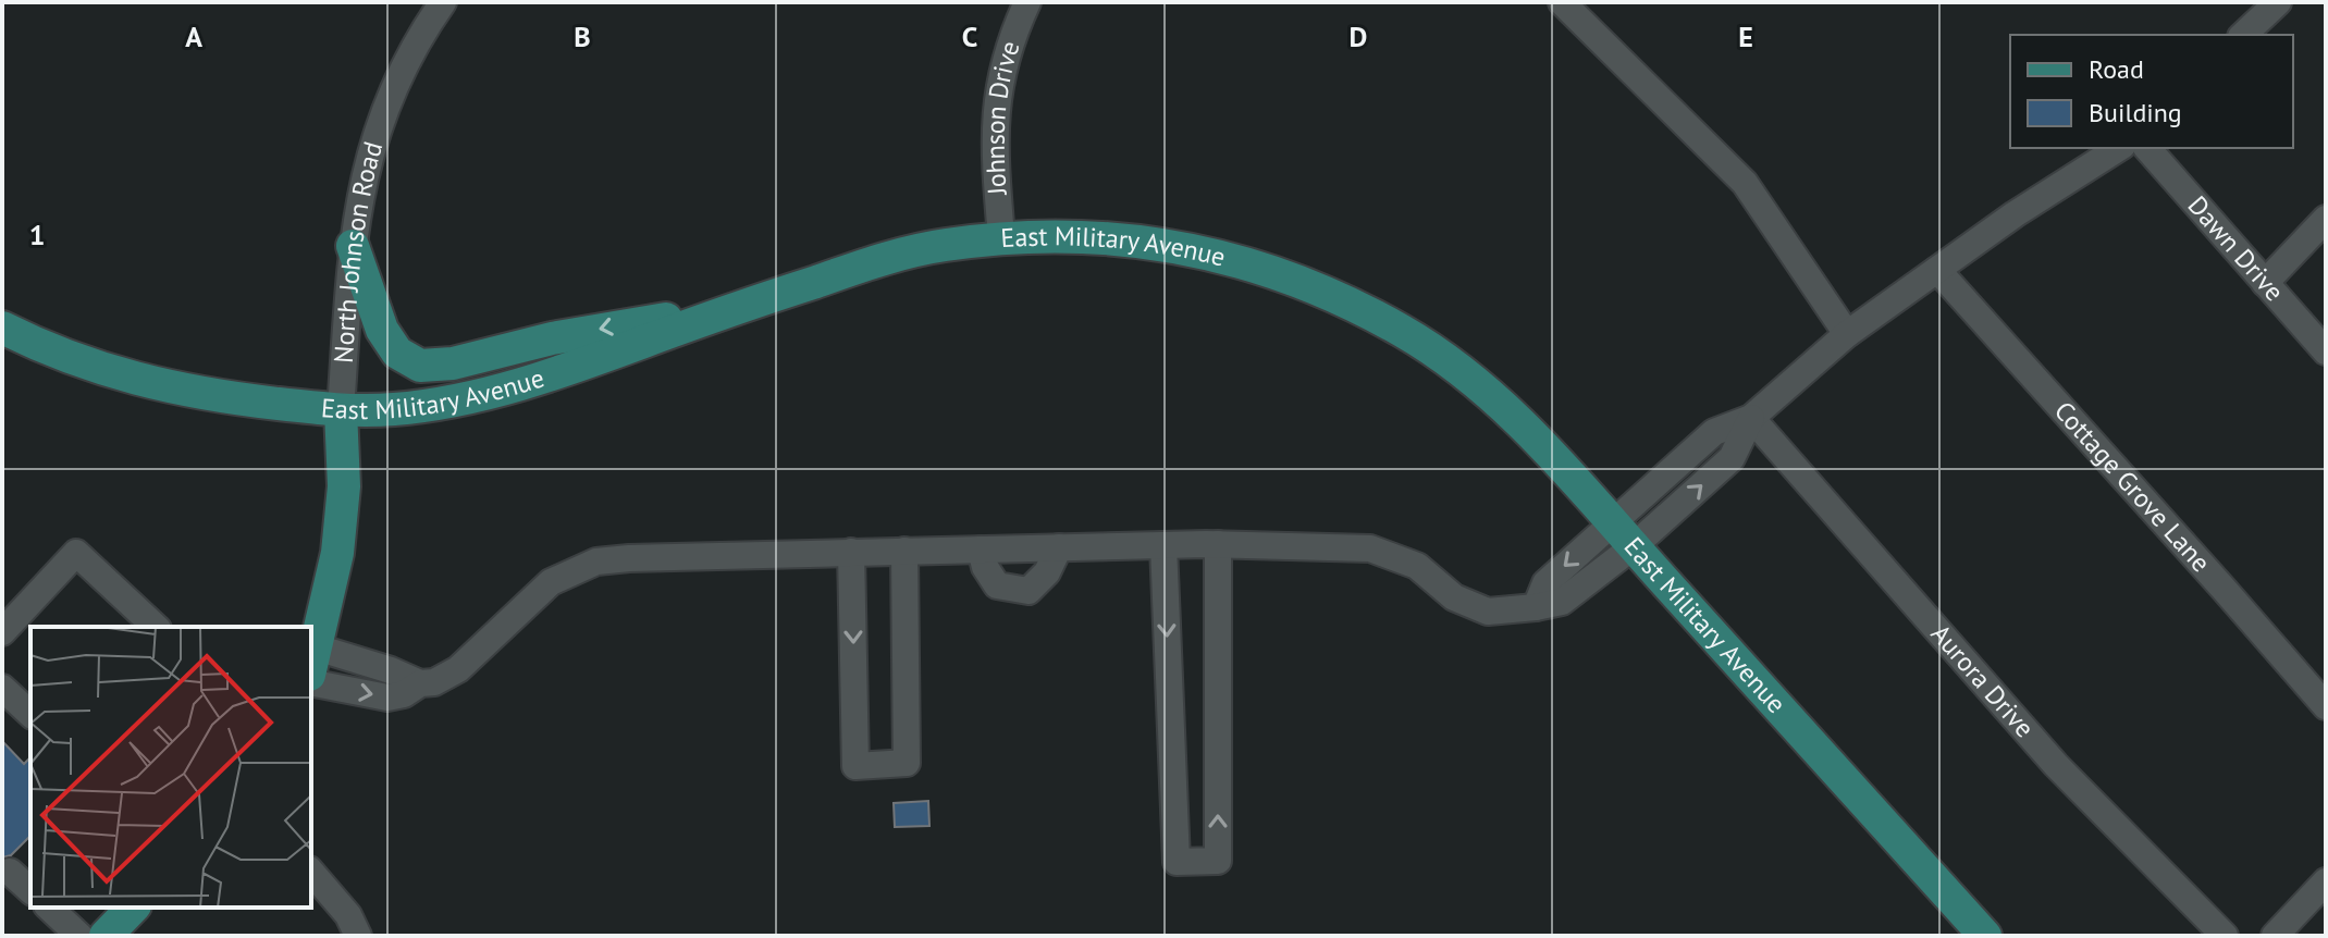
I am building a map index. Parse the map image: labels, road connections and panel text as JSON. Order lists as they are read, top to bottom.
{
  "streets": {
    "main road": ["East Military Avenue", "North Johnson Road"],
    "street": [
      "Johnson Drive",
      "Dawn Drive",
      "Cottage Grove Lane",
      "Aurora Drive"
    ]
  },
  "crossings": [
    ["Johnson Drive", "East Military Avenue"],
    ["East Military Avenue", "North Johnson Road"]
  ],
  "legend": ["Road", "Building"],
  "grid": {
    "columns": [
      "A",
      "B",
      "C",
      "D",
      "E"
    ],
    "rows": ["1"]
  }
}
